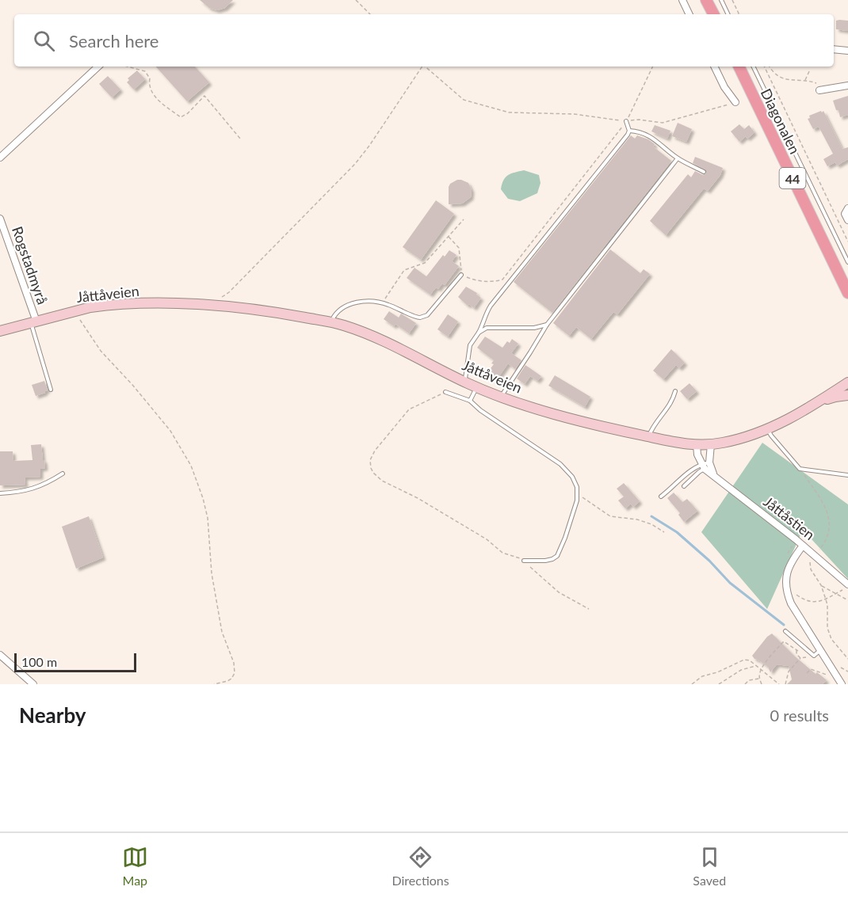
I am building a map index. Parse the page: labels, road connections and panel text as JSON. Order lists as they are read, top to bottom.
{
  "streets": {
    "main road": ["Diagonalen", "44", "Jåttåveien"],
    "street": ["Rogstadmyrå", "Jåttåstien"]
  },
  "crossings": [
    ["Rogstadmyrå", "Jåttåveien"]
  ],
  "scale_bar": "100 m",
  "page": {
    "search": "Search here",
    "scale": "100 m",
    "heading": ["Nearby", "0 results"],
    "nav": ["Map", "Directions", "Saved"]
  }
}
